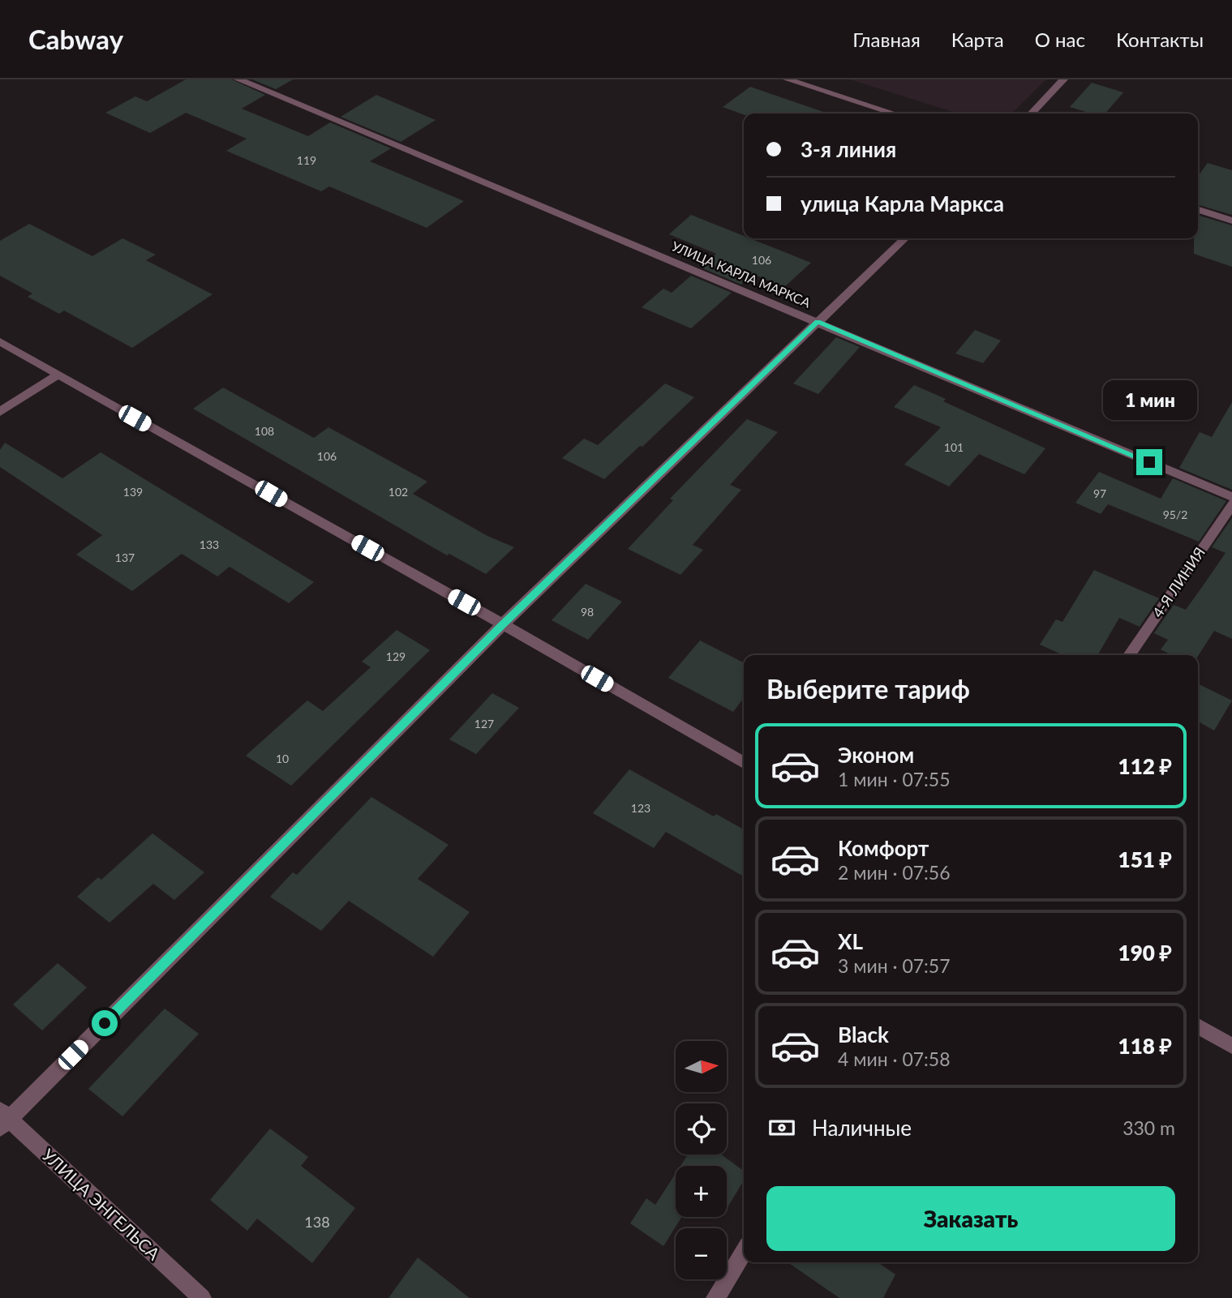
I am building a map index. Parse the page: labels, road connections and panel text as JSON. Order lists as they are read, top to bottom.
{
  "streets": {
    "street": ["УЛИЦА КАРЛА МАРКСА", "4-Я ЛИНИЯ", "УЛИЦА ЭНГЕЛЬСА"]
  },
  "house_numbers": [
    "119",
    "106",
    "108",
    "101",
    "106",
    "139",
    "102",
    "97",
    "95/2",
    "133",
    "137",
    "98",
    "129",
    "127",
    "10",
    "123",
    "138"
  ],
  "north": "right",
  "page": {
    "header": "Cabway",
    "nav": [
      "Главная",
      "Карта",
      "О нас",
      "Контакты"
    ],
    "banner": ["3-я линия", "улица Карла Маркса"],
    "bubble": "1 мин",
    "heading": "Выберите тариф",
    "list": [
      {
        "name": "Эконом",
        "note": "1 мин · 07:55",
        "value": "112 ₽"
      },
      {
        "name": "Комфорт",
        "note": "2 мин · 07:56",
        "value": "151 ₽"
      },
      {
        "name": "XL",
        "note": "3 мин · 07:57",
        "value": "190 ₽"
      },
      {
        "name": "Black",
        "note": "4 мин · 07:58",
        "value": "118 ₽"
      }
    ],
    "map_buttons": ["+", "−"],
    "pay": ["Наличные", "330 m"],
    "buttons": "Заказать"
  }
}
